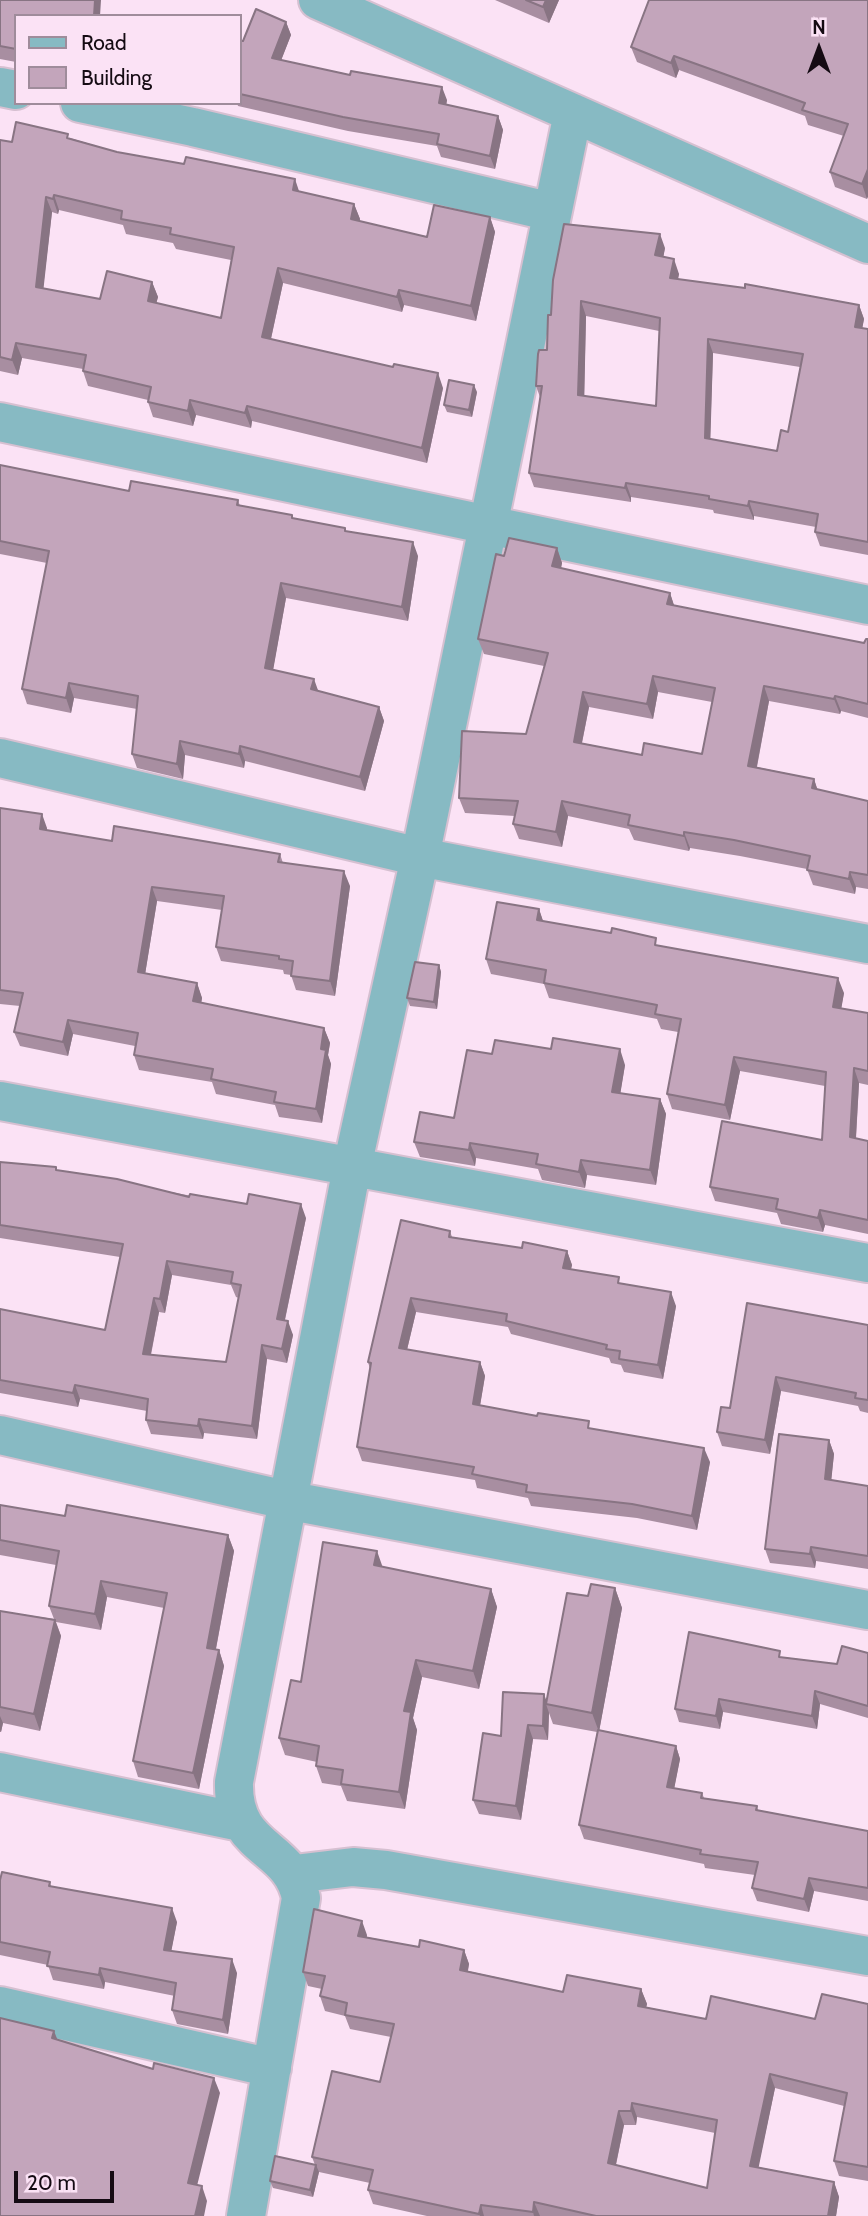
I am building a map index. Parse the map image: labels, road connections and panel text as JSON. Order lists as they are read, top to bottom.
{
  "legend": ["Road", "Building"],
  "scale_bar": "20 m",
  "north": "top"
}
